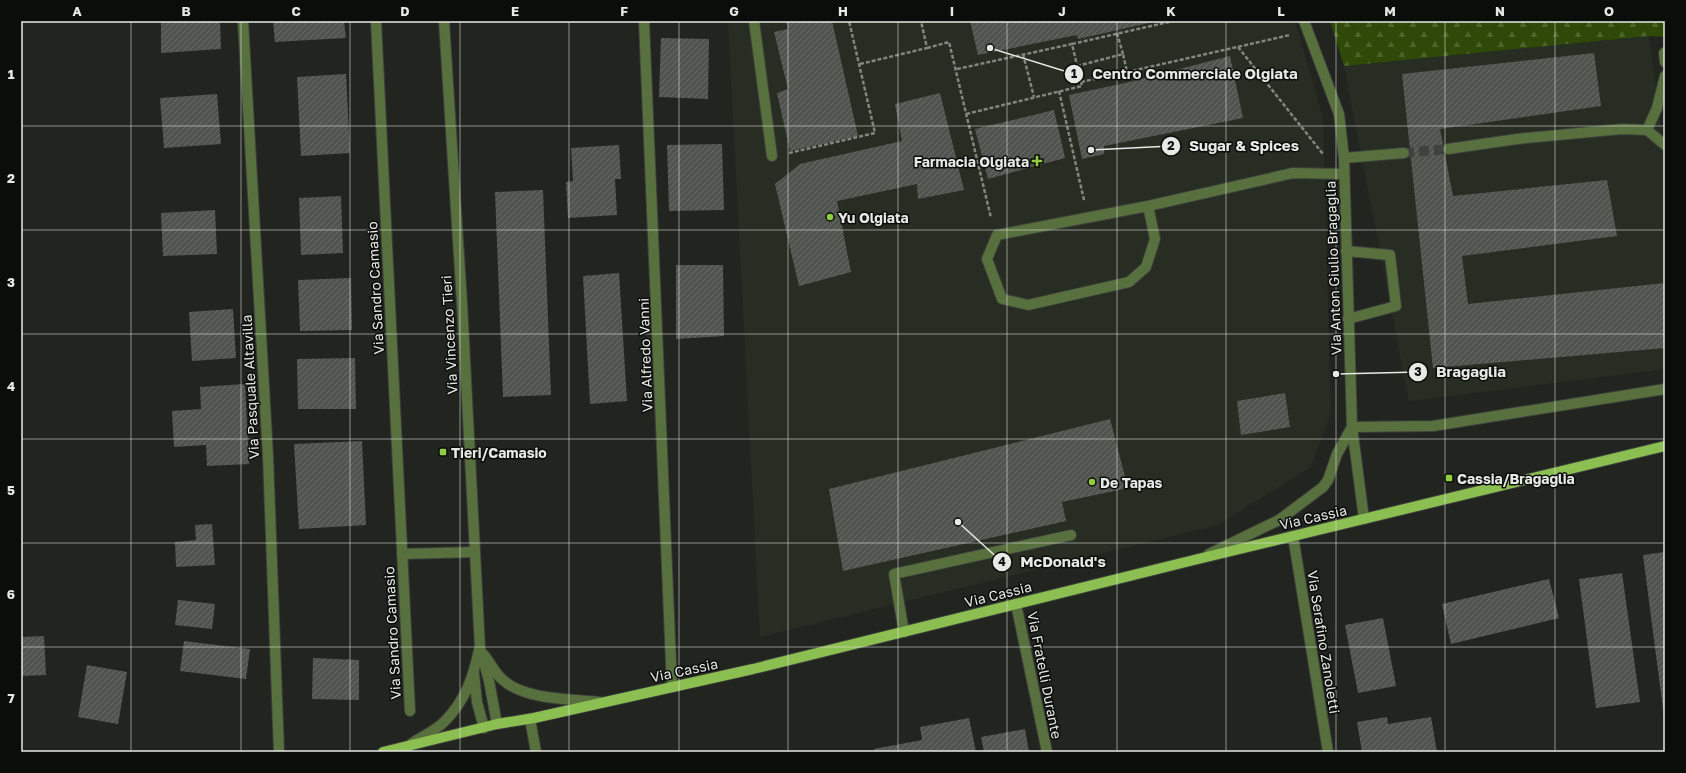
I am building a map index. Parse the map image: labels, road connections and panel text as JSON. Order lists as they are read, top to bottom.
{
  "streets": {
    "main road": ["Via Cassia"],
    "street": [
      "Via Anton Giulio Bragaglia",
      "Via Sandro Camasio",
      "Via Vincenzo Tieri",
      "Via Alfredo Vanni",
      "Via Pasquale Altavilla",
      "Via Serafino Zanoletti",
      "Via Fratelli Durante"
    ]
  },
  "crossings": [
    ["Via Anton Giulio Bragaglia", "Via Cassia"],
    ["Via Sandro Camasio", "Via Vincenzo Tieri"],
    ["Via Vincenzo Tieri", "Via Cassia"],
    ["Via Alfredo Vanni", "Via Cassia"],
    ["Via Cassia", "Via Serafino Zanoletti"],
    ["Via Cassia", "Via Fratelli Durante"]
  ],
  "places": {
    "other": [
      "Centro Commerciale Olgiata",
      "Sugar & Spices",
      "Yu Olgiata",
      "Bragaglia",
      "De Tapas",
      "McDonald's"
    ],
    "health": ["Farmacia Olgiata"],
    "transit": ["Tieri/Camasio", "Cassia/Bragaglia"]
  },
  "grid": {
    "columns": [
      "A",
      "B",
      "C",
      "D",
      "E",
      "F",
      "G",
      "H",
      "I",
      "J",
      "K",
      "L",
      "M",
      "N",
      "O"
    ],
    "rows": [
      "1",
      "2",
      "3",
      "4",
      "5",
      "6",
      "7"
    ]
  }
}
